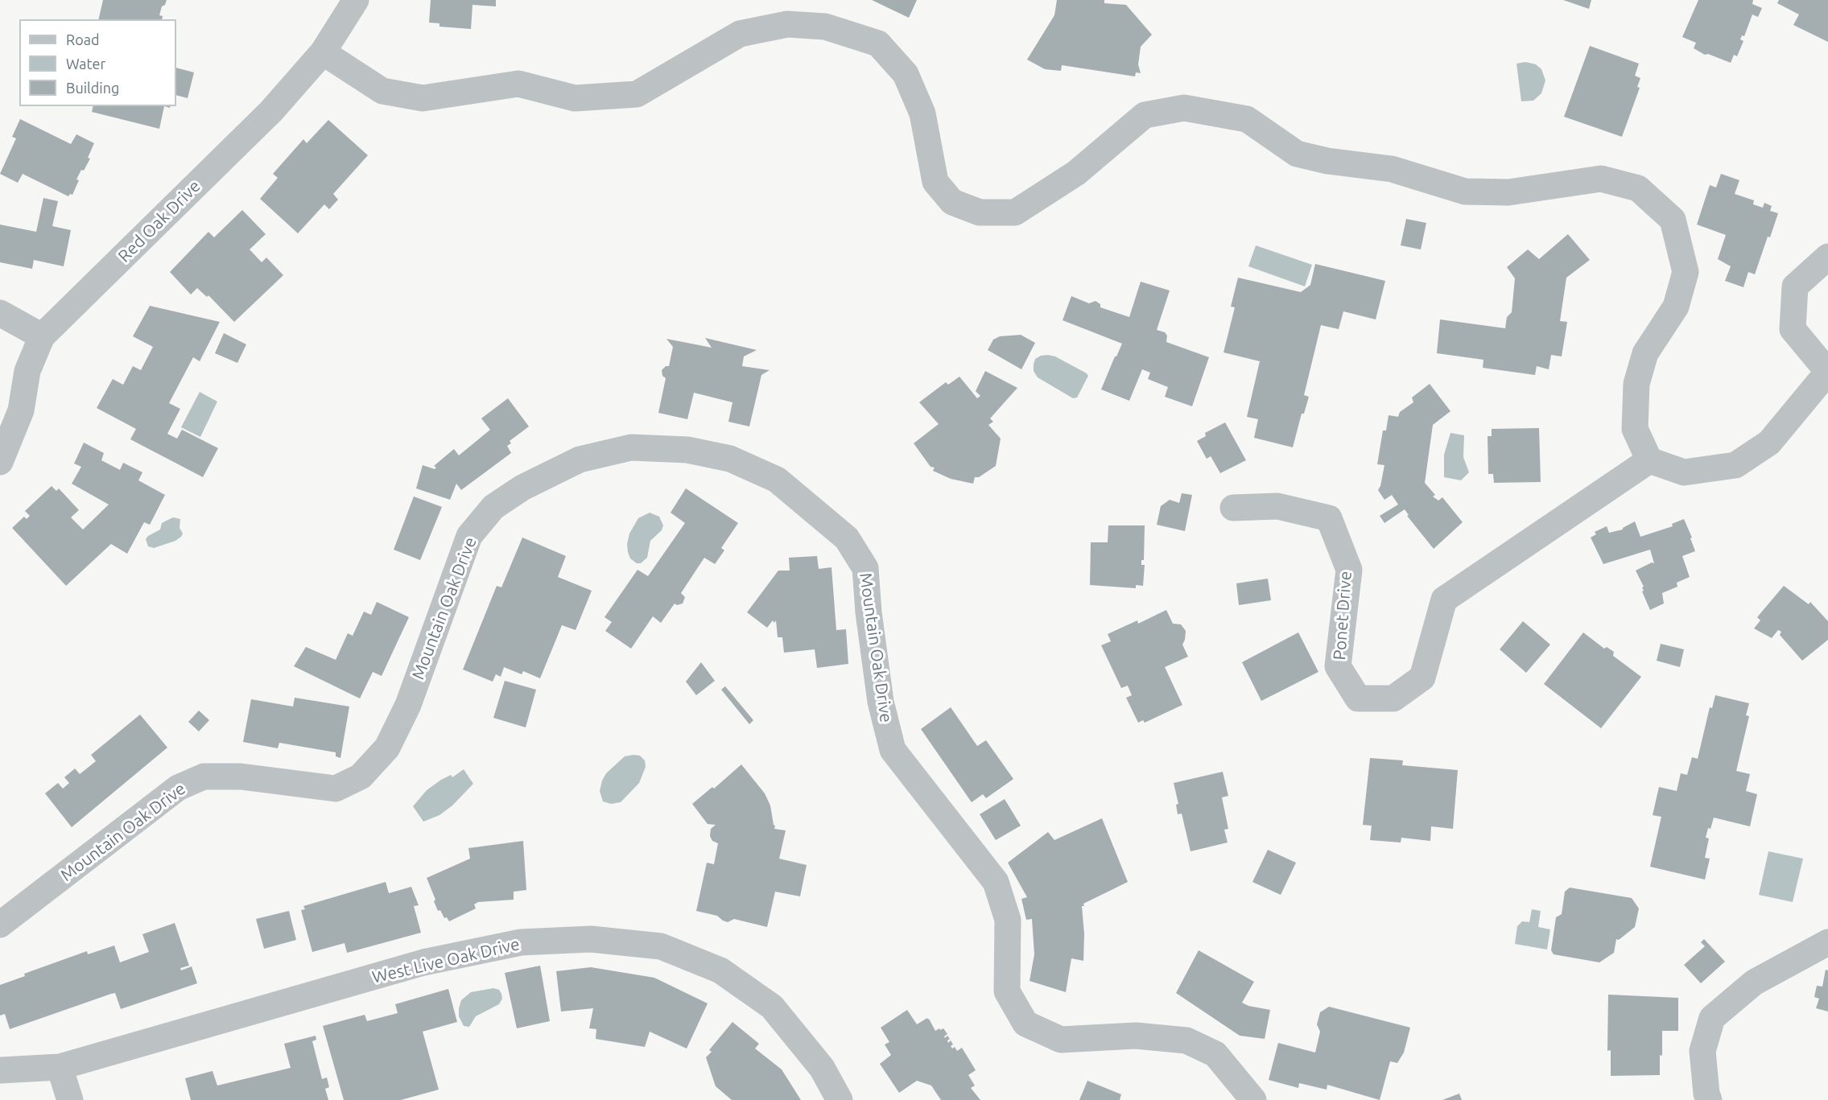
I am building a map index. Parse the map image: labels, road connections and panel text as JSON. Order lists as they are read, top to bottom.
{
  "streets": {
    "street": [
      "Red Oak Drive",
      "Mountain Oak Drive",
      "Ponet Drive",
      "West Live Oak Drive"
    ]
  },
  "legend": ["Road", "Water", "Building"]
}
